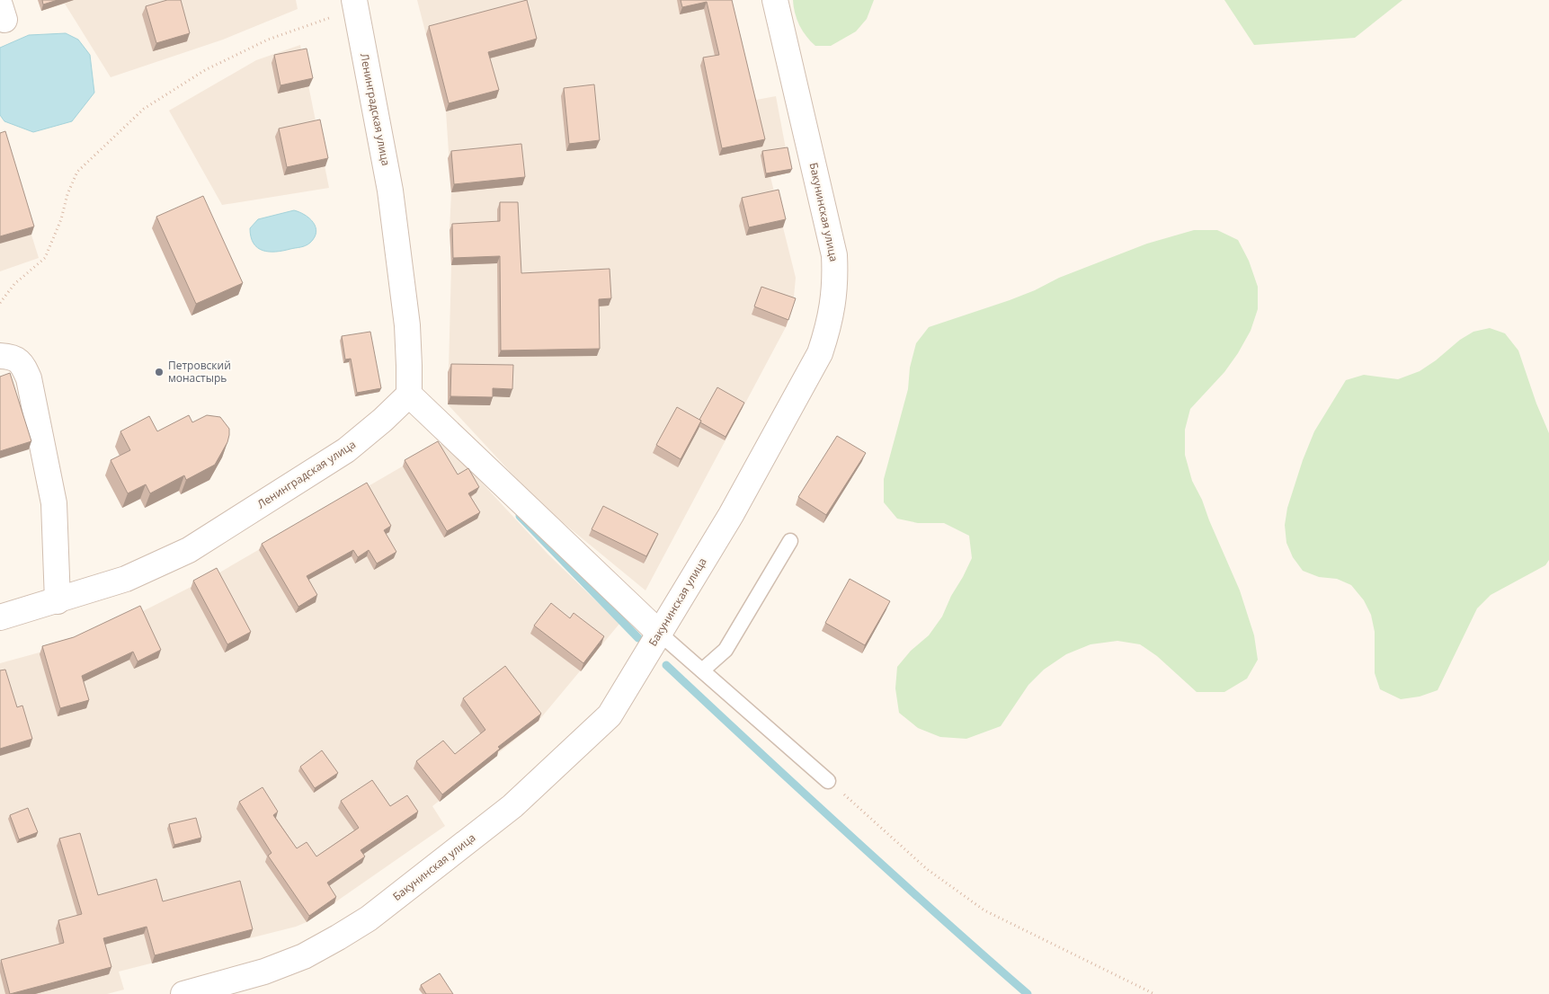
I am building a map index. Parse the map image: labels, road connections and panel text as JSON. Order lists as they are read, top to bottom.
{
  "streets": {
    "street": ["Ленинградская улица", "Бакунинская улица"]
  },
  "places": ["Петровский монастырь"]
}
